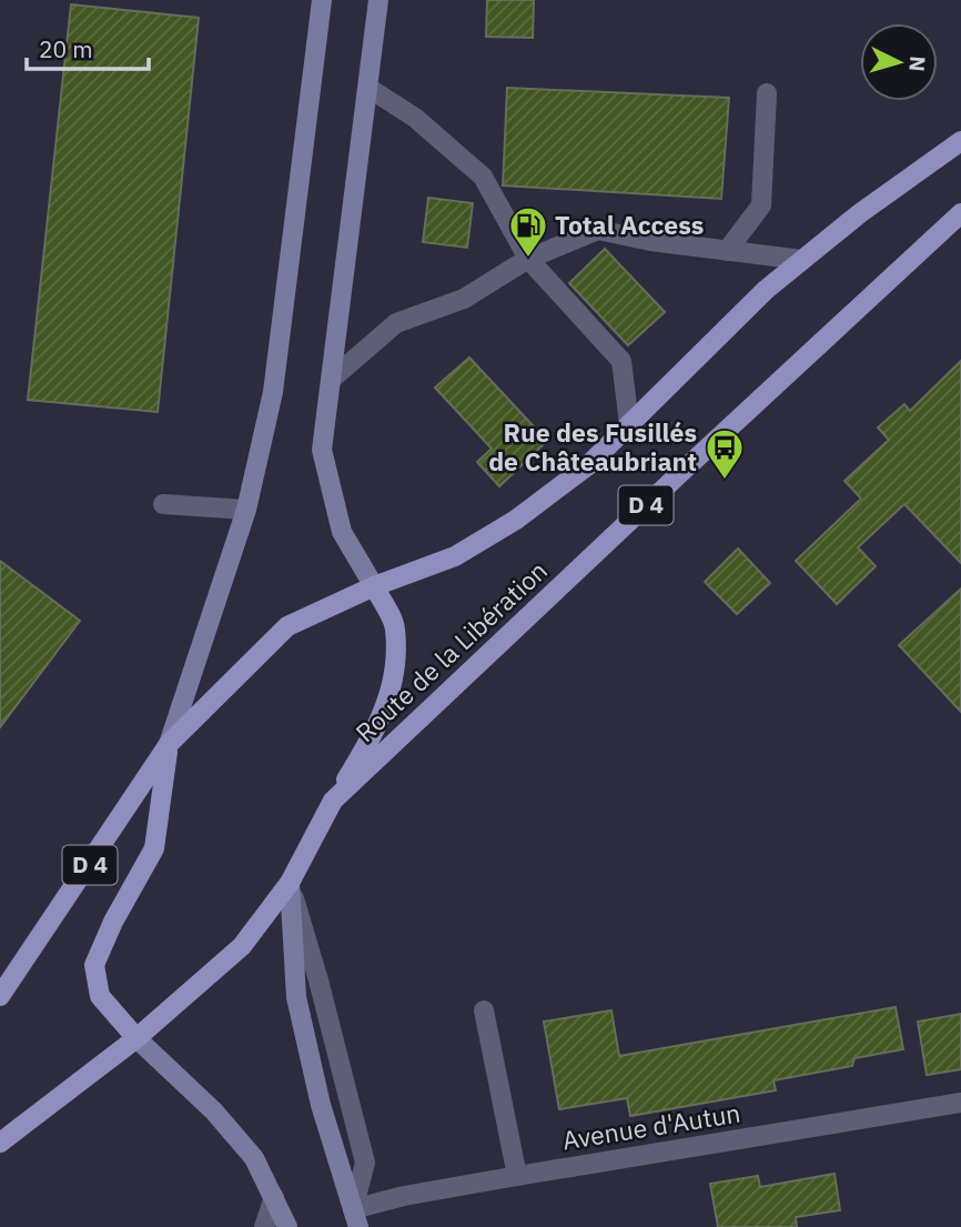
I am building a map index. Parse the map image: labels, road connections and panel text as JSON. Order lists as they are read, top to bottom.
{
  "streets": {
    "main road": ["D 4", "Route de la Libération"],
    "street": ["Avenue d'Autun"]
  },
  "places": {
    "fuel station": ["Total Access"],
    "bus stop": ["Rue des Fusillés de Châteaubriant"]
  },
  "scale_bar": "20 m",
  "north": "right"
}
